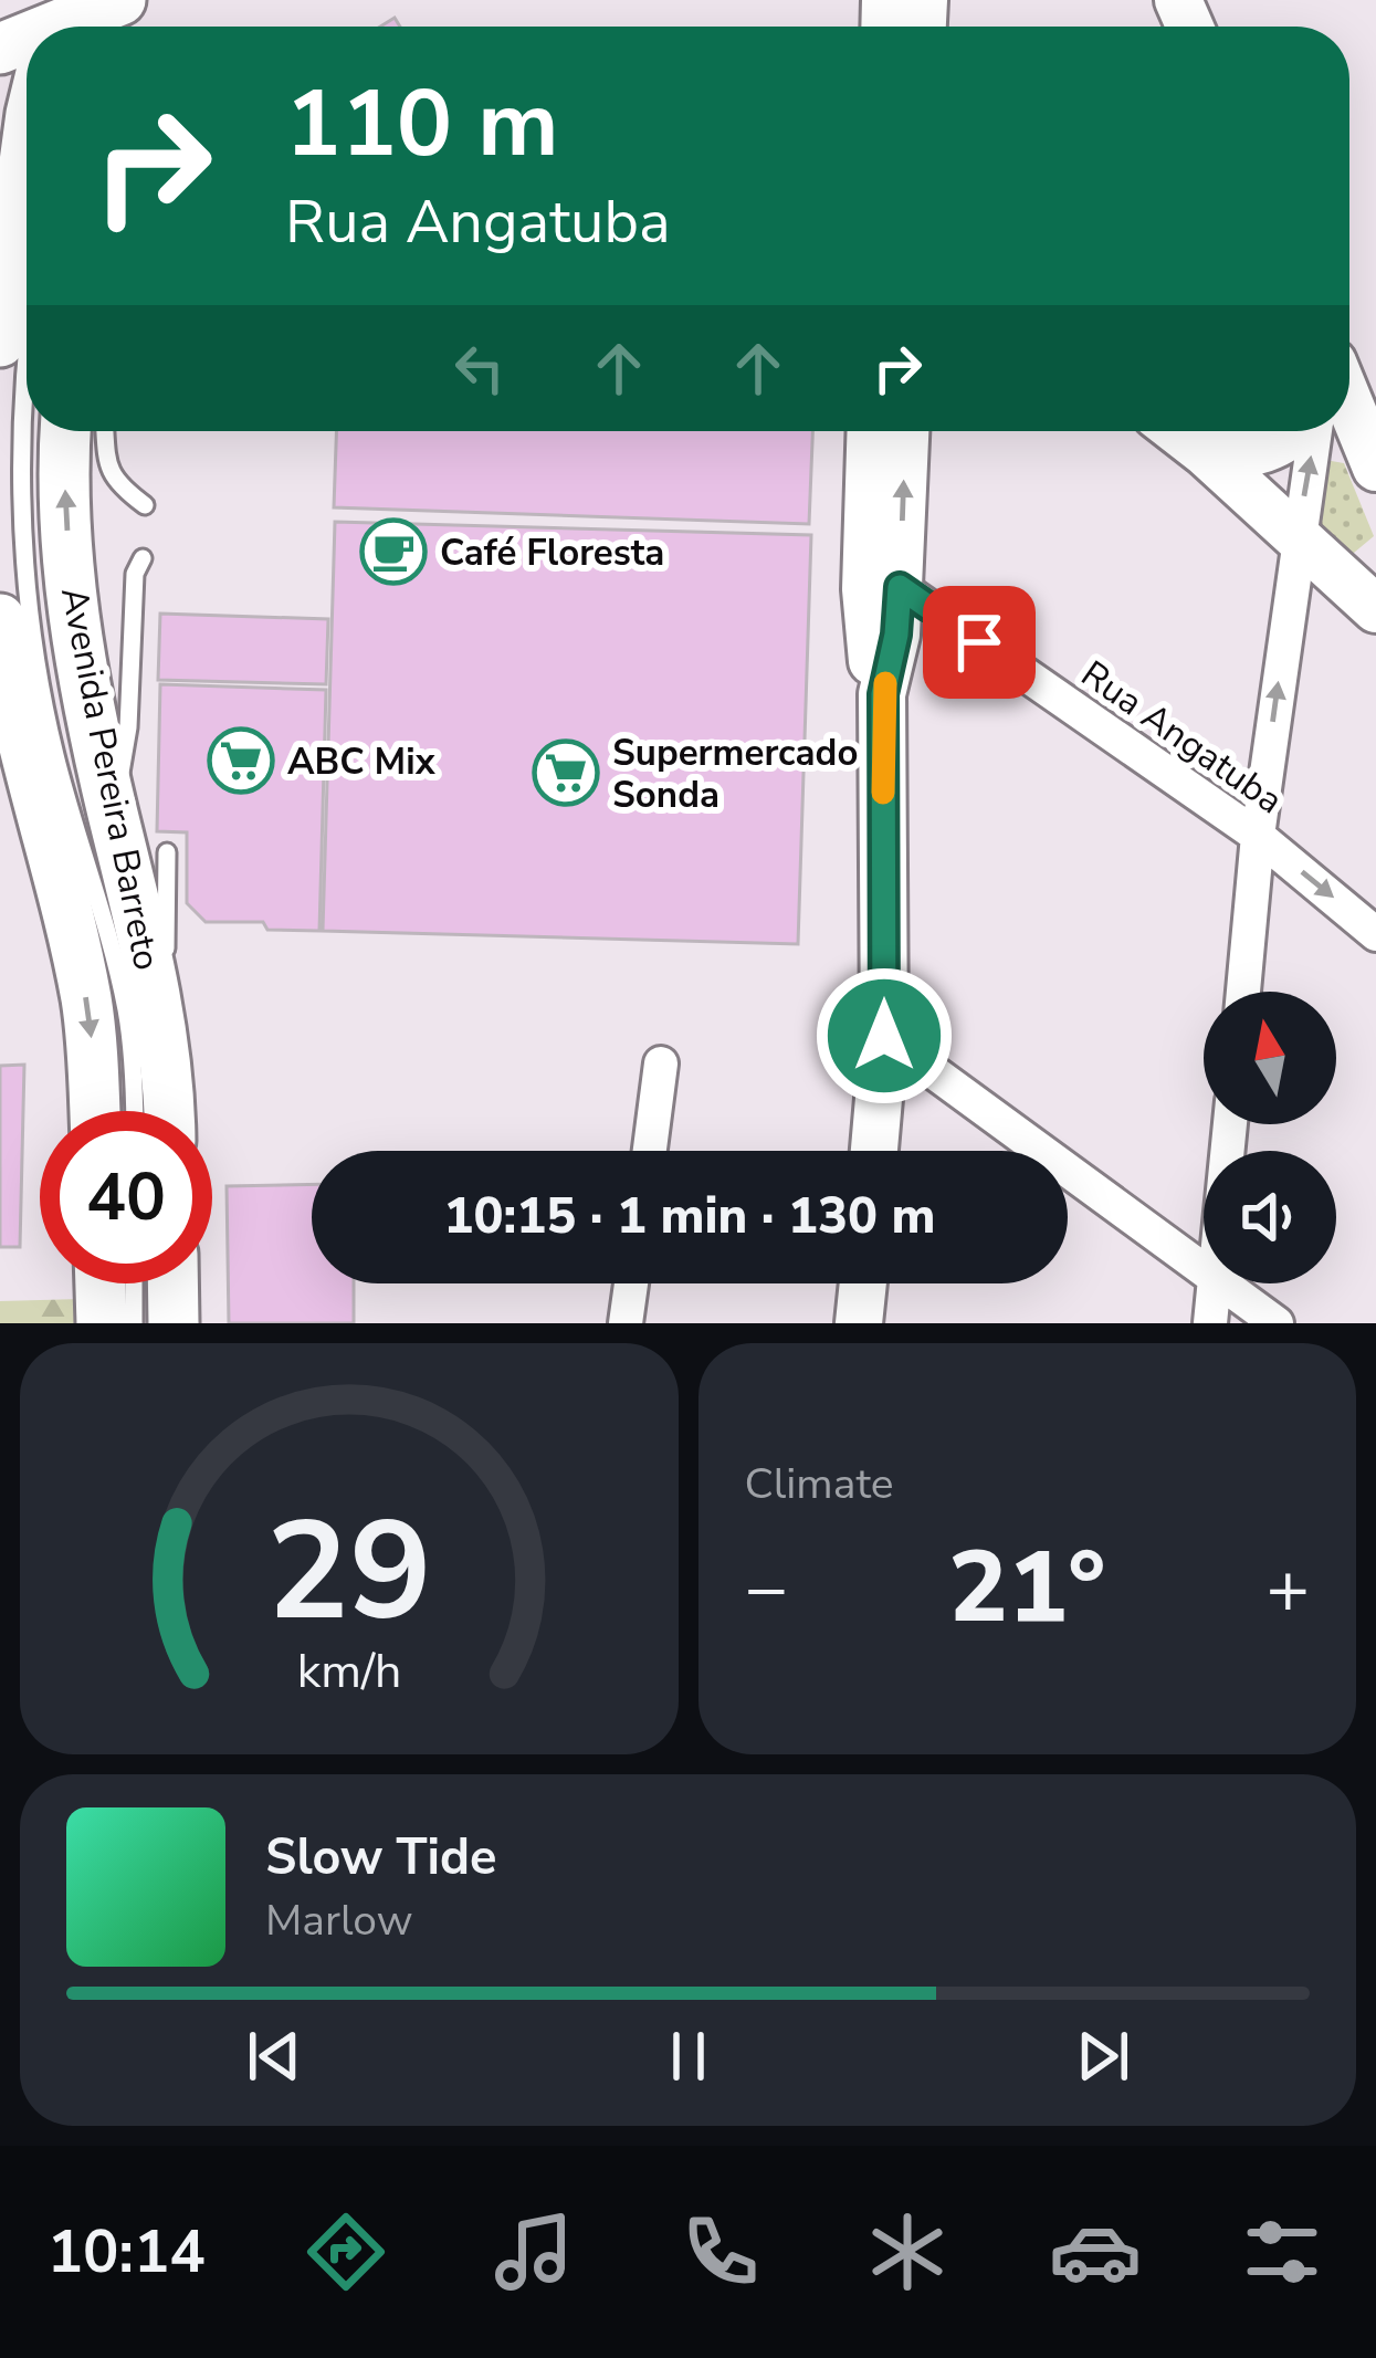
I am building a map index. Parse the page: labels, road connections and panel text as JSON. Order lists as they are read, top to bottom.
{
  "streets": {
    "main road": ["Avenida Pereira Barreto"],
    "street": ["Rua Angatuba"]
  },
  "places": {
    "cafe": ["Café Floresta"],
    "supermarket": ["ABC Mix", "Supermercado Sonda"]
  },
  "north": "top",
  "page": {
    "turn": ["110 m", "Rua Angatuba"],
    "limit": "40",
    "trip": "10:15 · 1 min · 130 m",
    "tile": "Climate",
    "heat": ["−", "21°", "+"],
    "song": ["Slow Tide", "Marlow"],
    "tabs": "10:14",
    "gauge": ["29", "km/h"]
  }
}
